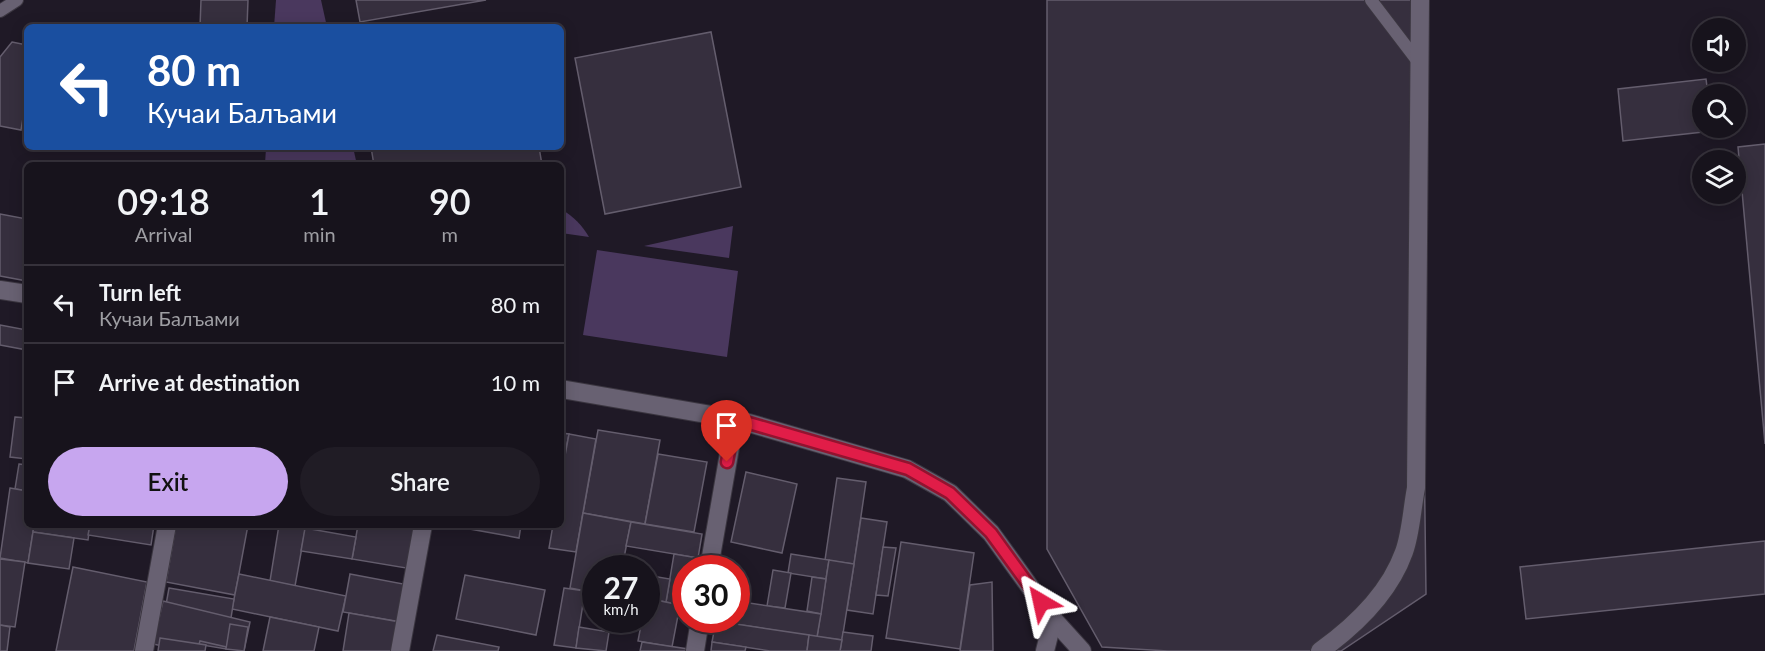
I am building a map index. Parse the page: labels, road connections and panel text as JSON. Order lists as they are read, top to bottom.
{
  "page": {
    "turn": ["80 m", "Кучаи Балъами"],
    "eta": [
      "09:18",
      "Arrival",
      "1",
      "min",
      "90",
      "m"
    ],
    "list": [
      {
        "name": "Turn left",
        "note": "Кучаи Балъами",
        "value": "80 m"
      },
      {
        "name": "Arrive at destination",
        "value": "10 m"
      }
    ],
    "buttons": ["Exit", "Share"],
    "speed": "27 km/h",
    "limit": "30"
  }
}
